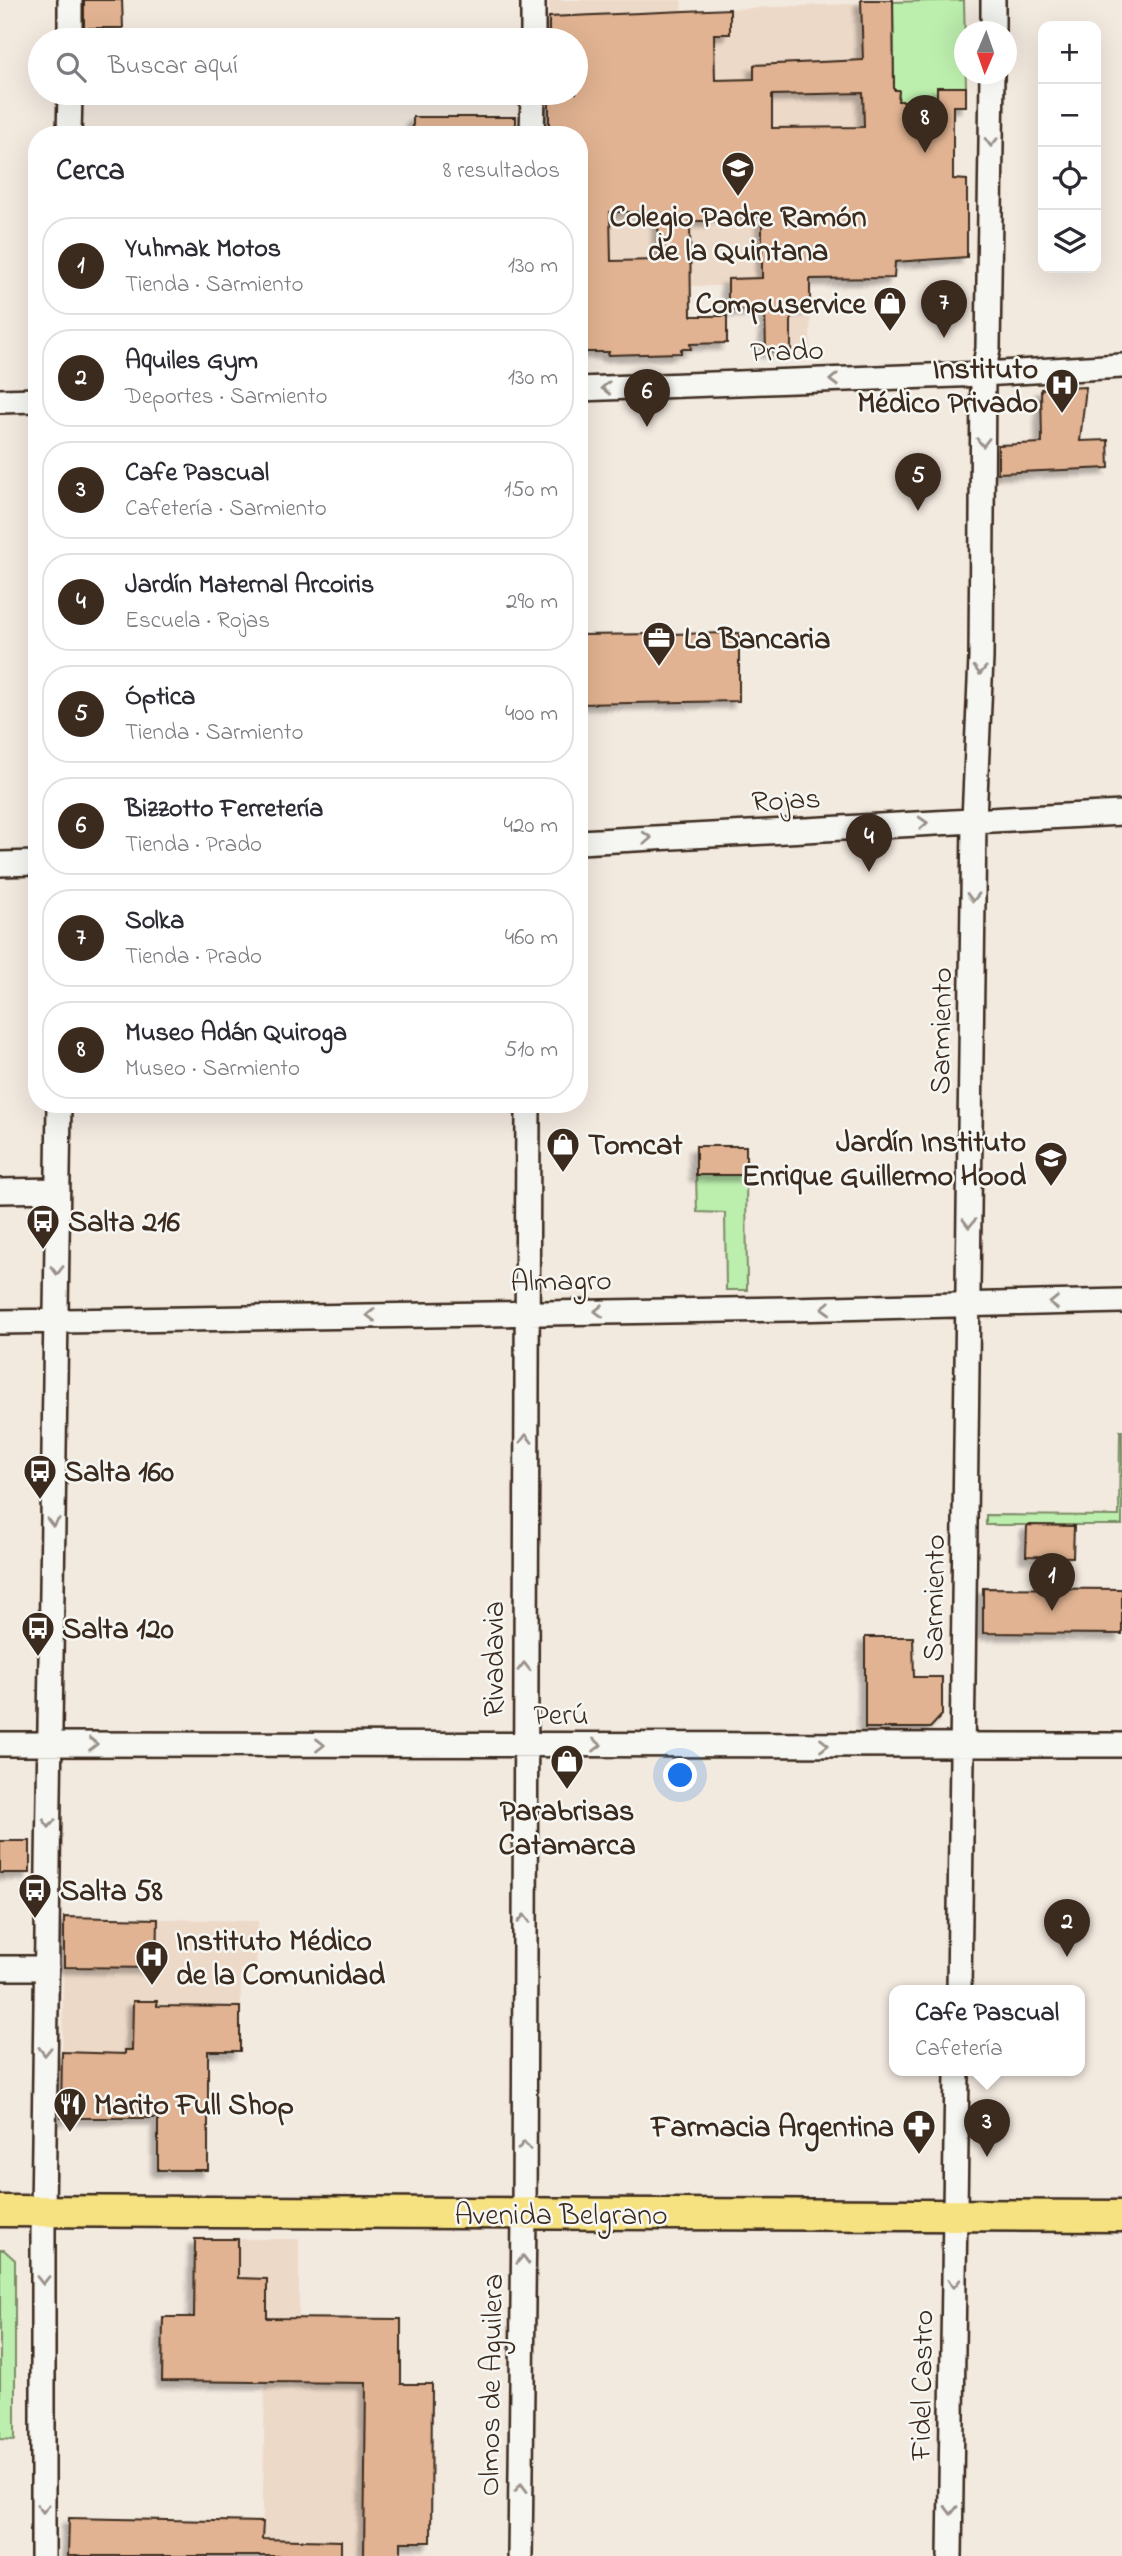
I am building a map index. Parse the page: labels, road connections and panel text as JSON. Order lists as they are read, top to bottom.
{
  "streets": {
    "main road": ["Avenida Belgrano"],
    "street": [
      "Prado",
      "Rojas",
      "Sarmiento",
      "Almagro",
      "Rivadavia",
      "Perú",
      "Olmos de Aguilera",
      "Fidel Castro"
    ]
  },
  "crossings": [
    ["Prado", "Sarmiento"],
    ["Rojas", "Sarmiento"],
    ["Sarmiento", "Almagro"],
    ["Sarmiento", "Perú"],
    ["Almagro", "Rivadavia"],
    ["Rivadavia", "Perú"],
    ["Rivadavia", "Avenida Belgrano"],
    ["Rivadavia", "Olmos de Aguilera"],
    ["Avenida Belgrano", "Olmos de Aguilera"],
    ["Avenida Belgrano", "Fidel Castro"]
  ],
  "one_way": [
    "Prado",
    "Rojas",
    "Sarmiento",
    "Almagro",
    "Rivadavia",
    "Perú",
    "Olmos de Aguilera",
    "Fidel Castro"
  ],
  "places": {
    "school or university": ["Colegio Padre Ramón de la Quintana", "Jardín Instituto Enrique Guillermo Hood"],
    "shop": ["Compuservice", "Tomcat", "Parabrisas Catamarca"],
    "hospital": ["Instituto Médico Privado", "Instituto Médico de la Comunidad"],
    "office": ["La Bancaria"],
    "bus stop": [
      "Salta 216",
      "Salta 160",
      "Salta 120",
      "Salta 58"
    ],
    "restaurant": ["Marito Full Shop"],
    "pharmacy": ["Farmacia Argentina"]
  },
  "north": "bottom",
  "page": {
    "map_buttons": ["+", "−"],
    "search": "Buscar aquí",
    "pins": [
      "8",
      "7",
      "6",
      "5",
      "4",
      "1",
      "2",
      "3"
    ],
    "heading": ["Cerca", "8 resultados"],
    "list": [
      {
        "mark": "1",
        "name": "Yuhmak Motos",
        "note": "Tienda · Sarmiento",
        "value": "130 m"
      },
      {
        "mark": "2",
        "name": "Aquiles Gym",
        "note": "Deportes · Sarmiento",
        "value": "130 m"
      },
      {
        "mark": "3",
        "name": "Cafe Pascual",
        "note": "Cafetería · Sarmiento",
        "value": "150 m"
      },
      {
        "mark": "4",
        "name": "Jardín Maternal Arcoiris",
        "note": "Escuela · Rojas",
        "value": "290 m"
      },
      {
        "mark": "5",
        "name": "Óptica",
        "note": "Tienda · Sarmiento",
        "value": "400 m"
      },
      {
        "mark": "6",
        "name": "Bizzotto Ferretería",
        "note": "Tienda · Prado",
        "value": "420 m"
      },
      {
        "mark": "7",
        "name": "Solka",
        "note": "Tienda · Prado",
        "value": "460 m"
      },
      {
        "mark": "8",
        "name": "Museo Adán Quiroga",
        "note": "Museo · Sarmiento",
        "value": "510 m"
      }
    ],
    "popup": ["Cafe Pascual", "Cafetería"]
  }
}
